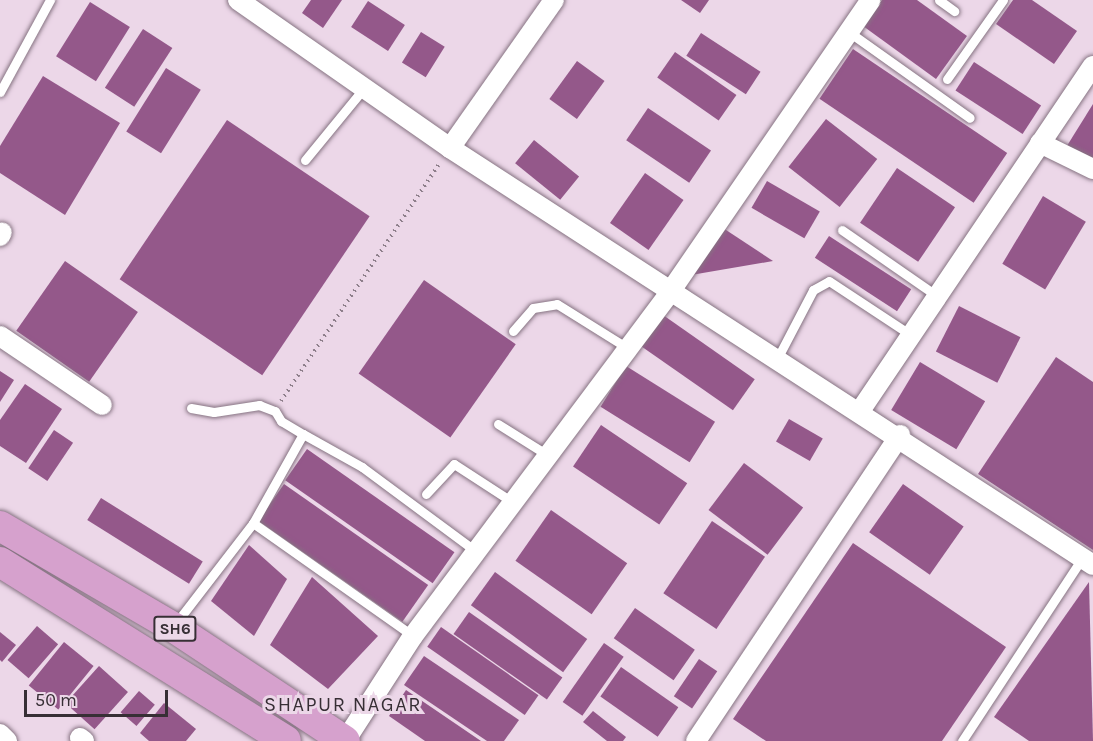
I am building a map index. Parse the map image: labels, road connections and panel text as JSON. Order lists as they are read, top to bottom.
{
  "streets": {
    "main road": ["SH6"]
  },
  "districts": ["SHAPUR NAGAR"],
  "scale_bar": "50 m"
}
